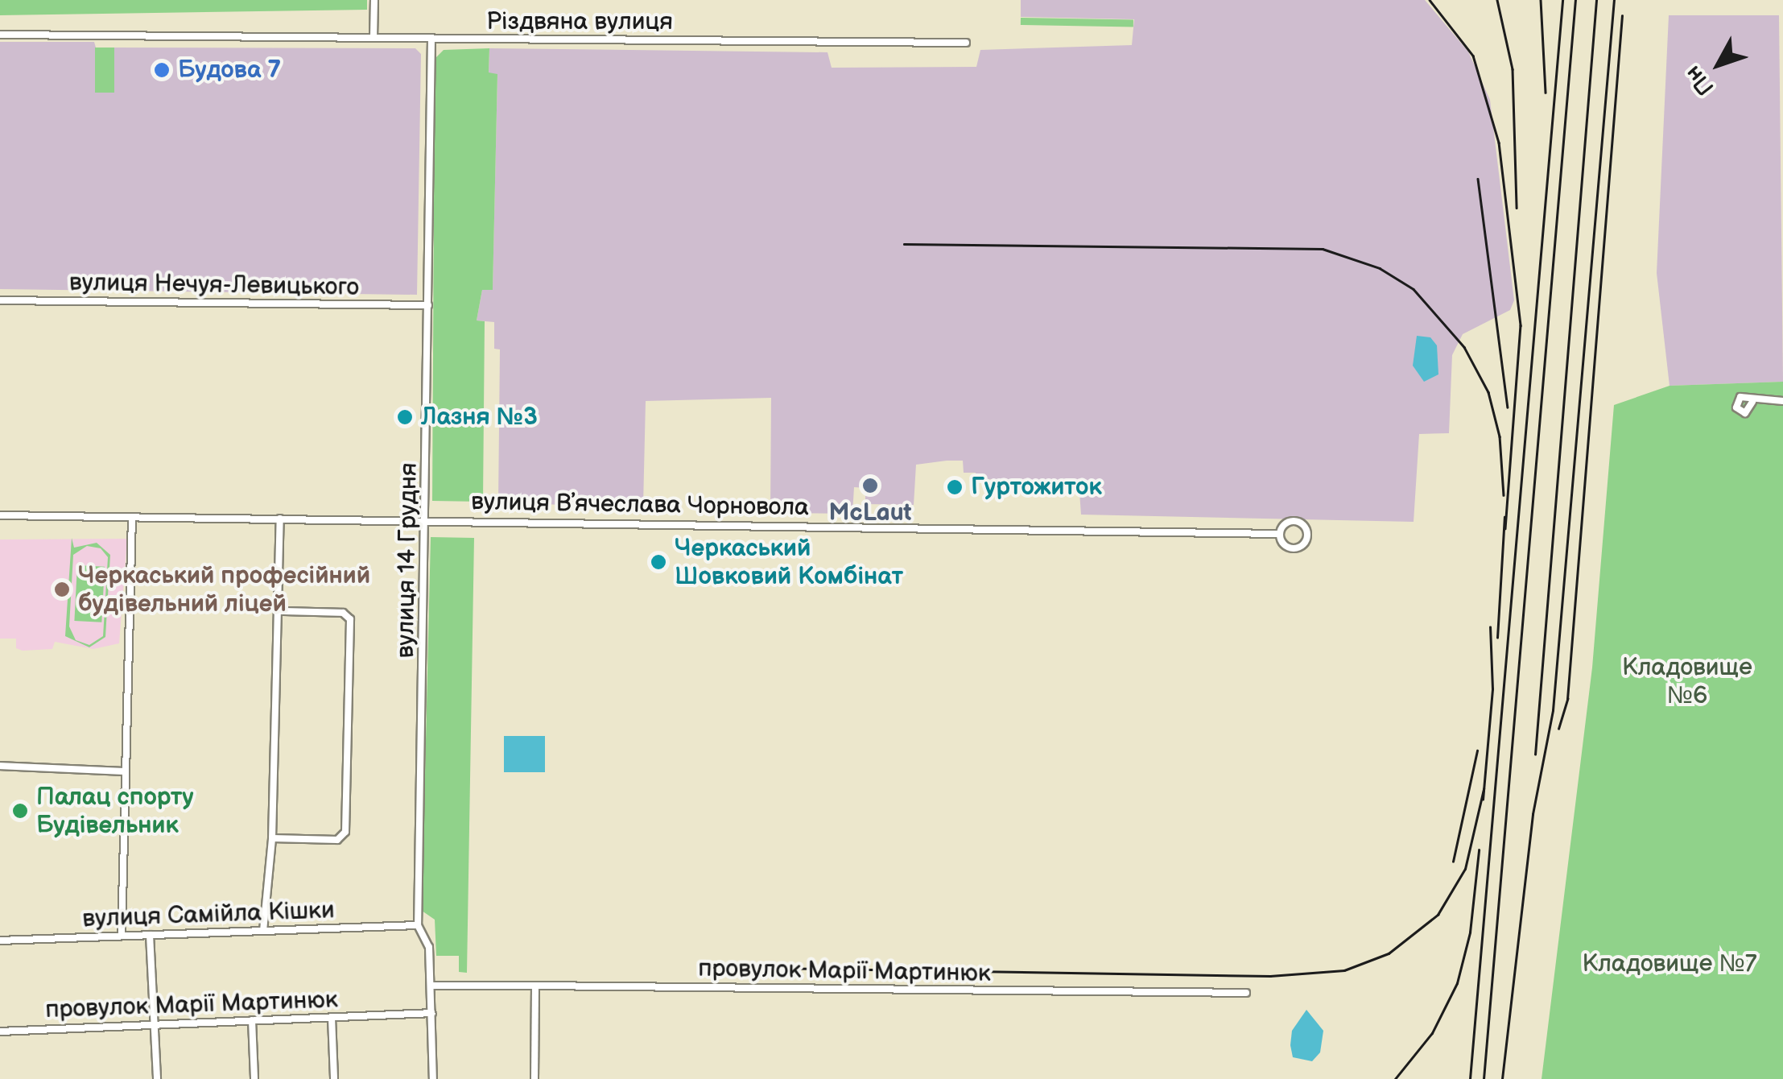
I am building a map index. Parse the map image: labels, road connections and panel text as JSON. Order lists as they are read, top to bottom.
{
  "streets": {
    "street": [
      "Різдвяна вулиця",
      "вулиця Нечуя-Левицького",
      "вулиця Вʼячеслава Чорновола",
      "вулиця 14 Грудня",
      "вулиця Самійла Кішки",
      "провулок Марії Мартинюк"
    ]
  },
  "crossings": [
    ["Різдвяна вулиця", "вулиця 14 Грудня"],
    ["вулиця Нечуя-Левицького", "вулиця 14 Грудня"],
    ["вулиця Вʼячеслава Чорновола", "вулиця 14 Грудня"],
    ["вулиця 14 Грудня", "вулиця Самійла Кішки"],
    ["вулиця 14 Грудня", "провулок Марії Мартинюк"]
  ],
  "parks": ["Кладовище №6", "Кладовище №7"],
  "places": [
    "Будова 7",
    "Лазня №3",
    "McLaut",
    "Гуртожиток",
    "Черкаський Шовковий Комбінат",
    "Черкаський професійний будівельний ліцей",
    "Палац спорту Будівельник"
  ],
  "north": "bottom left"
}
